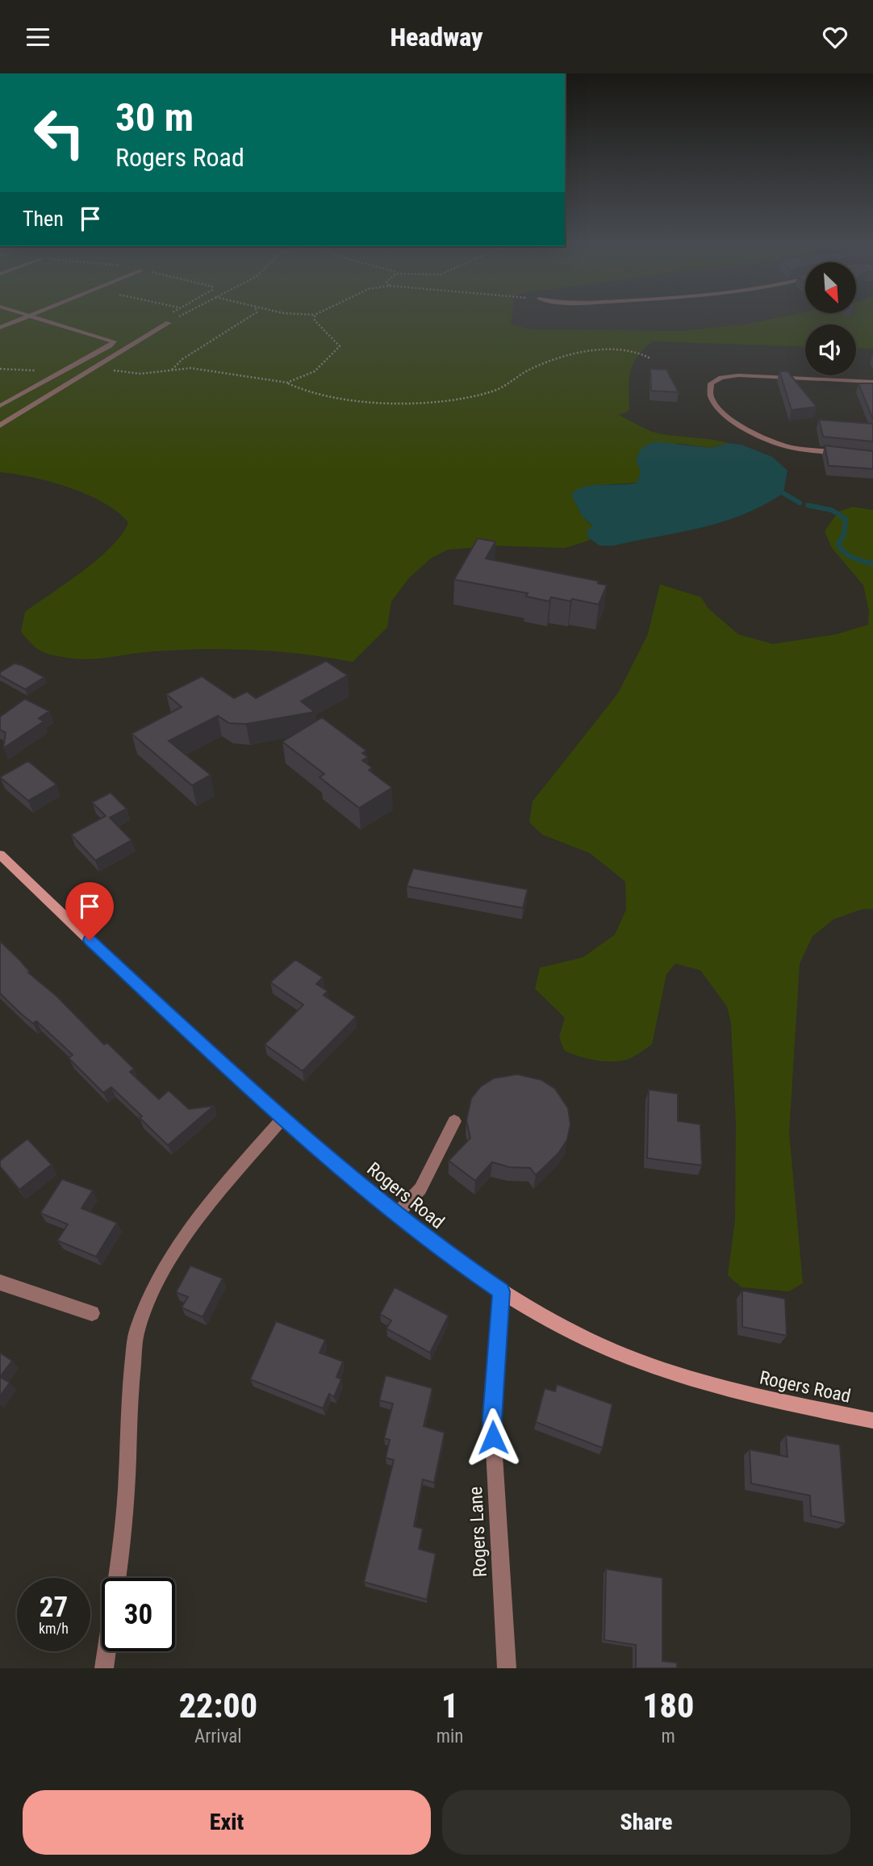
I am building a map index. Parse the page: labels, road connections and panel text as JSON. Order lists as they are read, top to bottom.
{
  "streets": {
    "main road": ["Rogers Road"],
    "street": ["Rogers Lane"]
  },
  "crossings": [
    ["Rogers Road", "Rogers Lane"]
  ],
  "north": "bottom right",
  "page": {
    "header": "Headway",
    "turn": ["30 m", "Rogers Road"],
    "then": "Then",
    "speed": "27 km/h",
    "limit": "30",
    "eta": [
      "22:00",
      "Arrival",
      "1",
      "min",
      "180",
      "m"
    ],
    "buttons": ["Exit", "Share"]
  }
}
